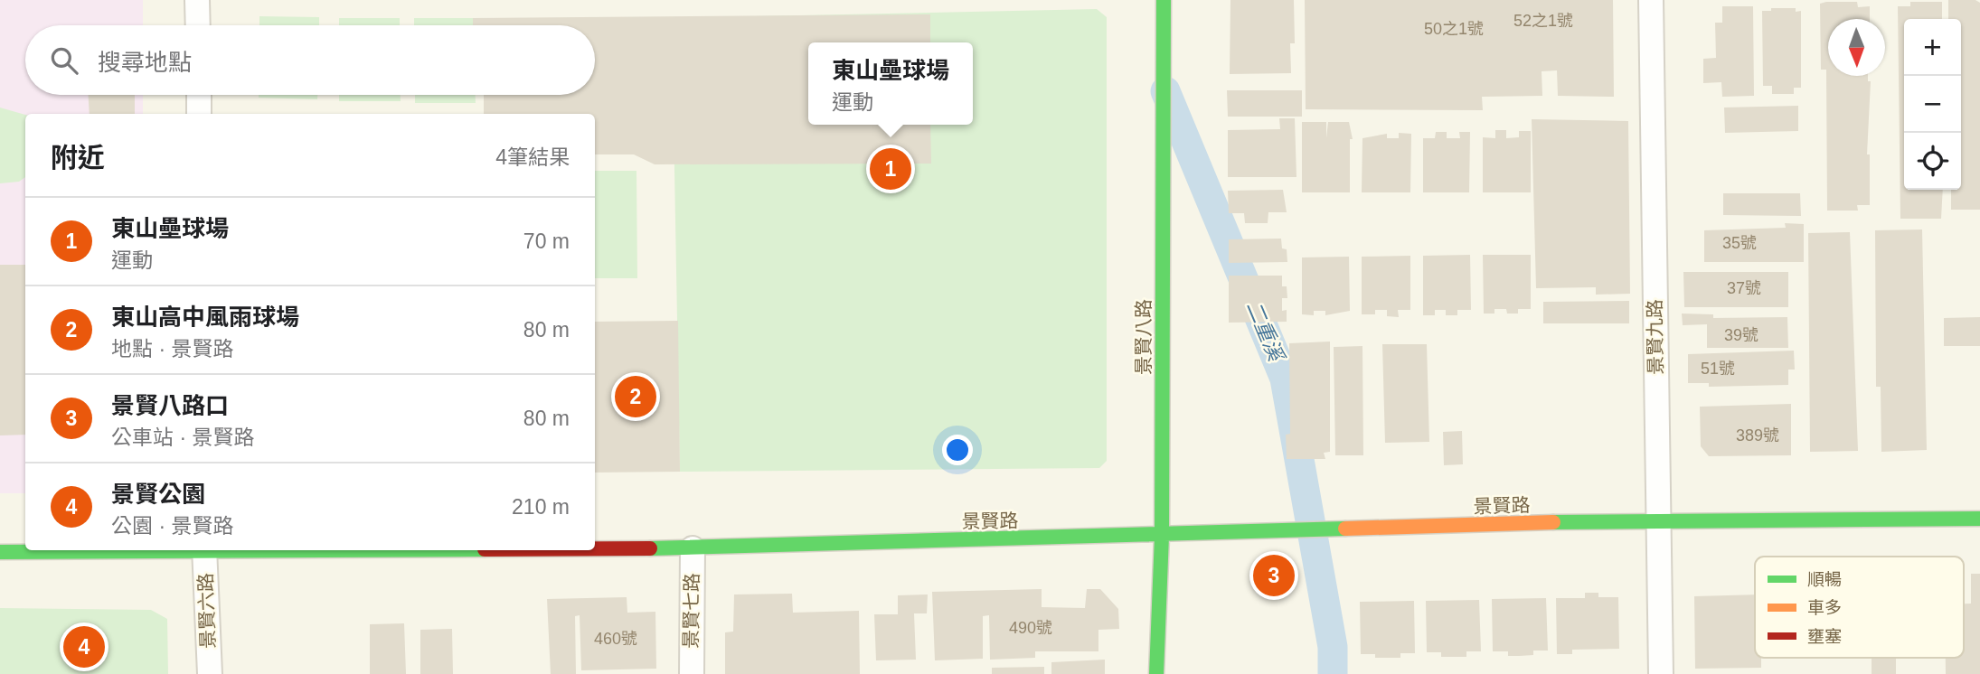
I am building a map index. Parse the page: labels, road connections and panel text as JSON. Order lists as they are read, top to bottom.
{
  "streets": {
    "street": [
      "景賢八路",
      "景賢九路",
      "景賢路",
      "景賢六路",
      "景賢七路"
    ]
  },
  "crossings": [
    ["景賢八路", "景賢路"],
    ["景賢九路", "景賢路"],
    ["景賢路", "景賢七路"]
  ],
  "water": ["二重溪"],
  "house_numbers": [
    "52之1號",
    "50之1號",
    "35號",
    "37號",
    "39號",
    "51號",
    "389號",
    "490號",
    "460號"
  ],
  "legend": ["順暢", "車多", "壅塞"],
  "north": "bottom",
  "page": {
    "map_buttons": ["+", "−"],
    "search": "搜尋地點",
    "popup": ["東山壘球場", "運動"],
    "heading": ["附近", "4筆結果"],
    "pins": [
      "1",
      "2",
      "3",
      "4"
    ],
    "list": [
      {
        "mark": "1",
        "name": "東山壘球場",
        "note": "運動",
        "value": "70 m"
      },
      {
        "mark": "2",
        "name": "東山高中風雨球場",
        "note": "地點 · 景賢路",
        "value": "80 m"
      },
      {
        "mark": "3",
        "name": "景賢八路口",
        "note": "公車站 · 景賢路",
        "value": "80 m"
      },
      {
        "mark": "4",
        "name": "景賢公園",
        "note": "公園 · 景賢路",
        "value": "210 m"
      }
    ]
  }
}
